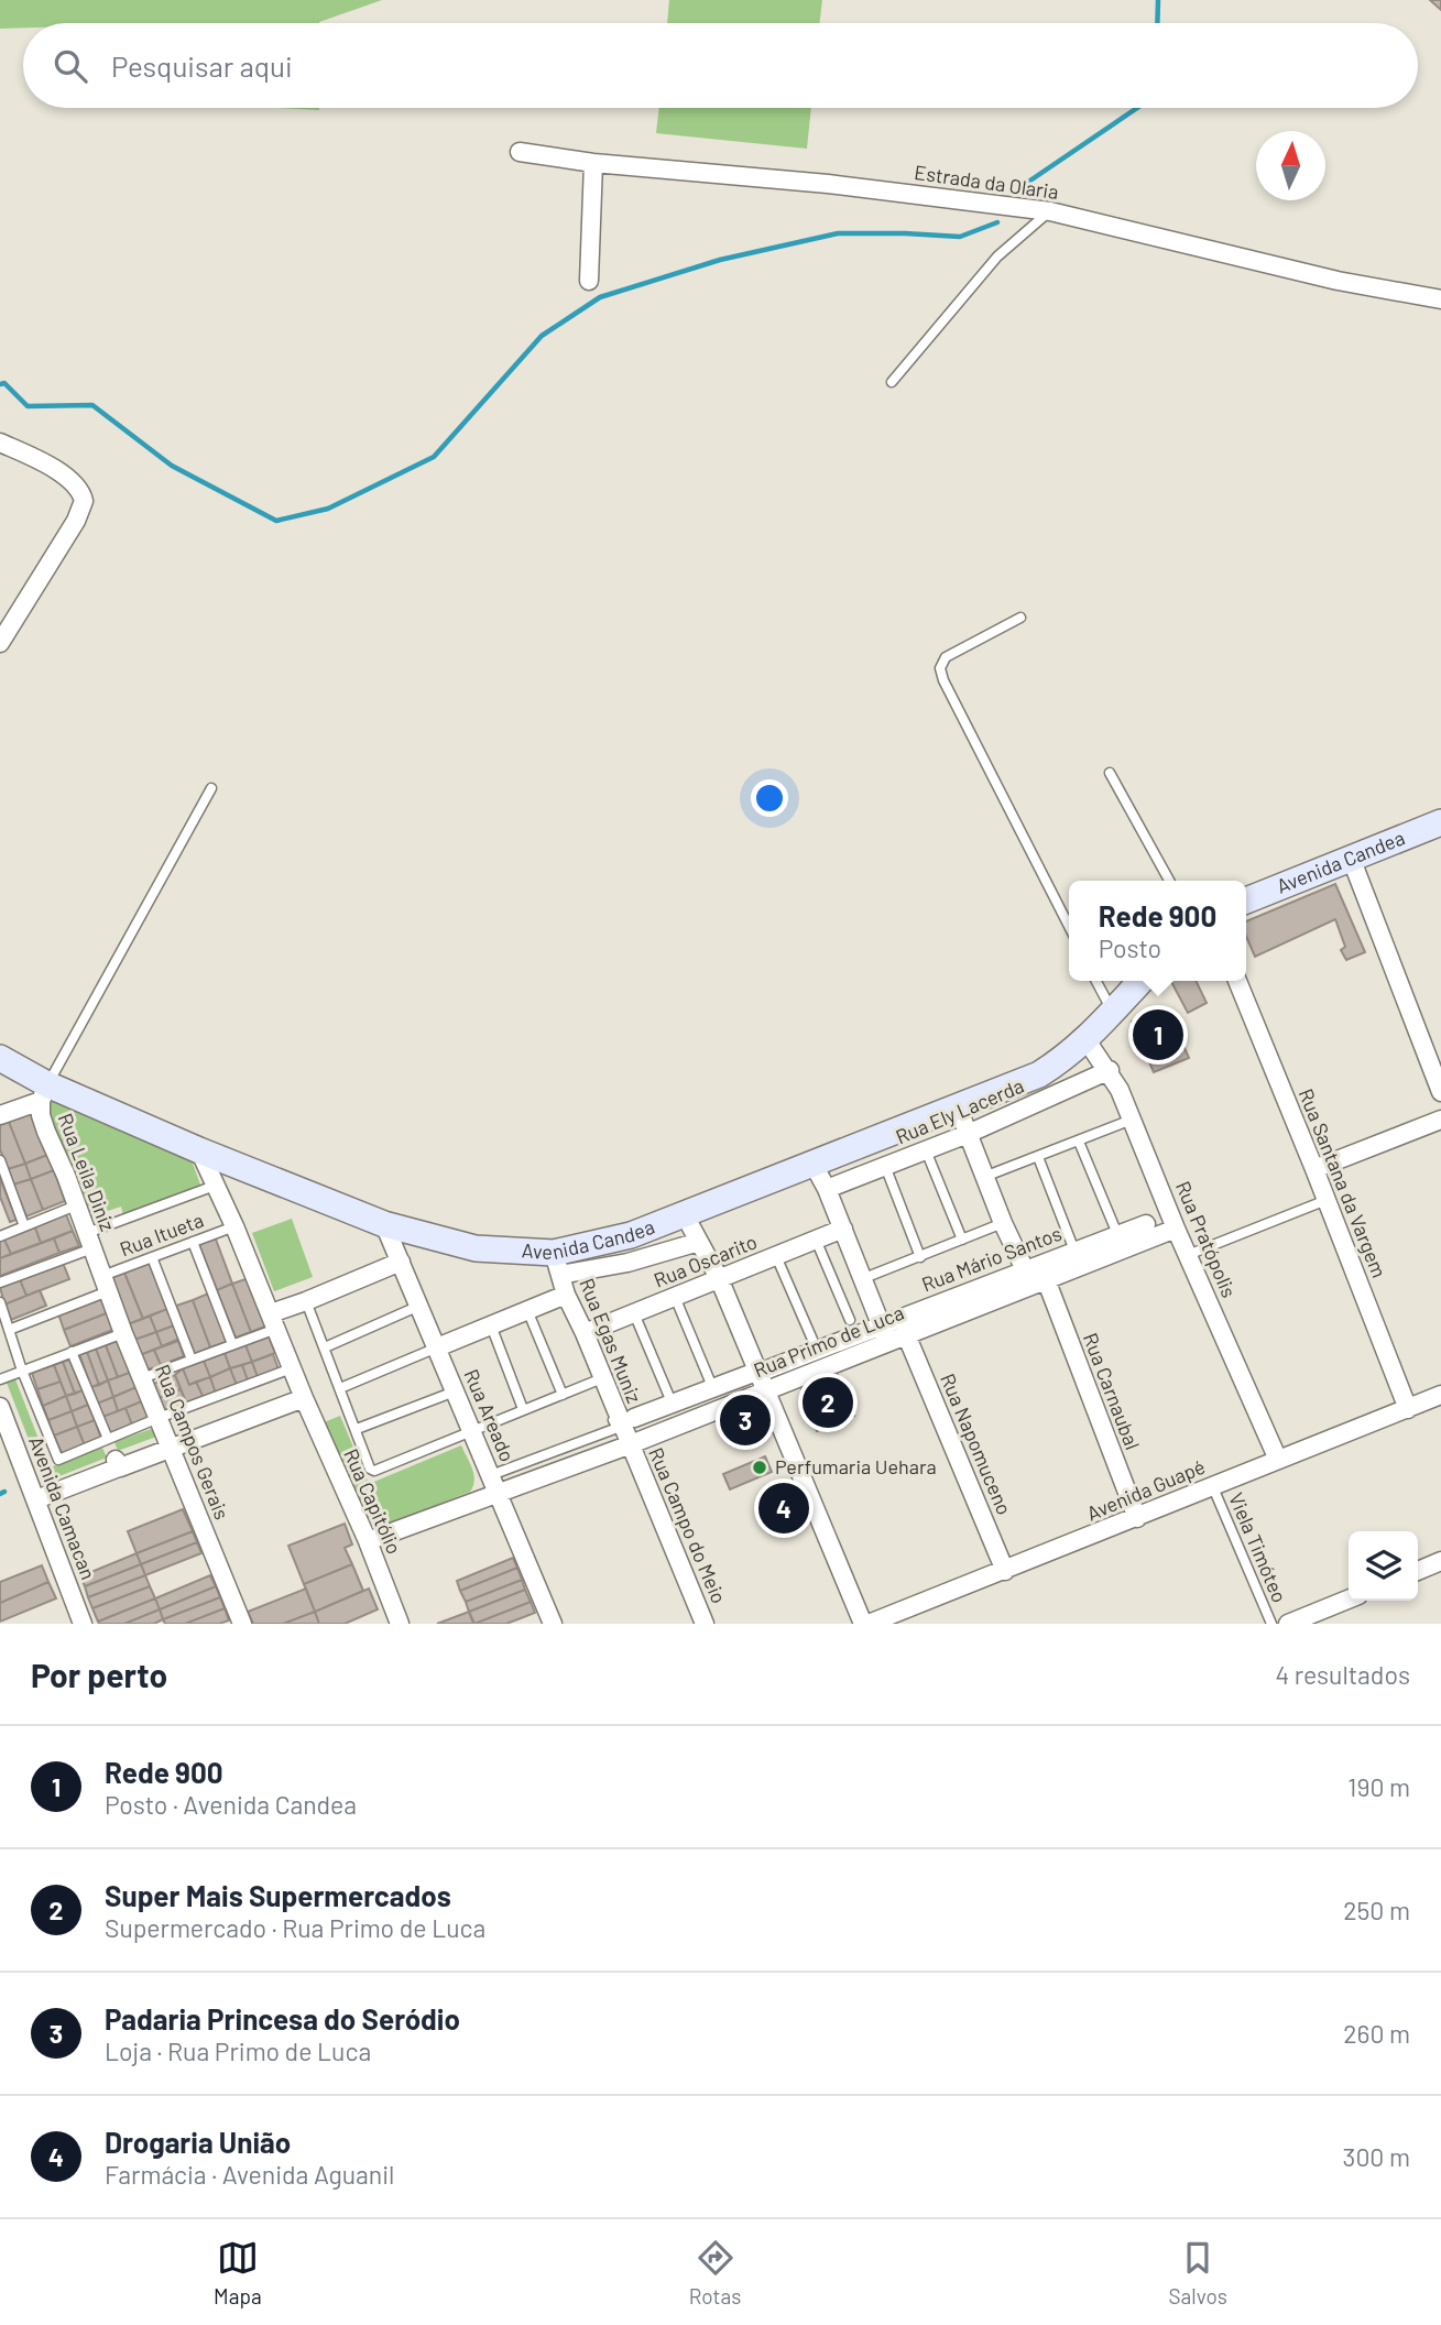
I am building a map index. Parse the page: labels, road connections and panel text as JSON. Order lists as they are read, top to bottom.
{
  "streets": {
    "main road": ["Avenida Candea"],
    "street": [
      "Estrada da Olaria",
      "Rua Ely Lacerda",
      "Rua Leila Diniz",
      "Rua Santana da Vargem",
      "Rua Pratópolis",
      "Rua Mário Santos",
      "Rua Oscarito",
      "Rua Egas Muniz",
      "Rua Primo de Luca",
      "Rua Carnaubal",
      "Rua Areado",
      "Rua Campos Gerais",
      "Rua Napomuceno",
      "Avenida Guapé",
      "Rua Capitólio",
      "Avenida Camacan",
      "Rua Campo do Meio"
    ],
    "lane": ["Rua Itueta", "Viela Timóteo"]
  },
  "crossings": [
    ["Avenida Candea", "Rua Leila Diniz"],
    ["Avenida Candea", "Rua Pratópolis"],
    ["Avenida Candea", "Rua Egas Muniz"],
    ["Avenida Candea", "Rua Carnaubal"],
    ["Avenida Candea", "Rua Areado"],
    ["Avenida Candea", "Rua Capitólio"],
    ["Rua Ely Lacerda", "Rua Pratópolis"],
    ["Rua Ely Lacerda", "Rua Carnaubal"],
    ["Rua Leila Diniz", "Rua Itueta"],
    ["Rua Leila Diniz", "Rua Campos Gerais"],
    ["Rua Santana da Vargem", "Avenida Guapé"],
    ["Rua Itueta", "Rua Campos Gerais"],
    ["Rua Itueta", "Rua Capitólio"],
    ["Rua Pratópolis", "Rua Primo de Luca"],
    ["Rua Pratópolis", "Avenida Guapé"],
    ["Rua Mário Santos", "Rua Primo de Luca"],
    ["Rua Mário Santos", "Rua Carnaubal"],
    ["Rua Oscarito", "Rua Egas Muniz"],
    ["Rua Egas Muniz", "Rua Primo de Luca"],
    ["Rua Egas Muniz", "Rua Areado"],
    ["Rua Egas Muniz", "Rua Campo do Meio"],
    ["Rua Primo de Luca", "Rua Carnaubal"],
    ["Rua Primo de Luca", "Rua Areado"],
    ["Rua Primo de Luca", "Rua Napomuceno"],
    ["Rua Primo de Luca", "Rua Capitólio"],
    ["Rua Primo de Luca", "Rua Campo do Meio"],
    ["Rua Carnaubal", "Avenida Guapé"],
    ["Rua Areado", "Rua Capitólio"],
    ["Rua Napomuceno", "Avenida Guapé"],
    ["Avenida Guapé", "Viela Timóteo"]
  ],
  "places": ["Perfumaria Uehara"],
  "north": "top",
  "page": {
    "search": "Pesquisar aqui",
    "popup": ["Rede 900", "Posto"],
    "pins": [
      "1",
      "2",
      "3",
      "4"
    ],
    "heading": ["Por perto", "4 resultados"],
    "list": [
      {
        "mark": "1",
        "name": "Rede 900",
        "note": "Posto · Avenida Candea",
        "value": "190 m"
      },
      {
        "mark": "2",
        "name": "Super Mais Supermercados",
        "note": "Supermercado · Rua Primo de Luca",
        "value": "250 m"
      },
      {
        "mark": "3",
        "name": "Padaria Princesa do Seródio",
        "note": "Loja · Rua Primo de Luca",
        "value": "260 m"
      },
      {
        "mark": "4",
        "name": "Drogaria União",
        "note": "Farmácia · Avenida Aguanil",
        "value": "300 m"
      }
    ],
    "nav": ["Mapa", "Rotas", "Salvos"]
  }
}
